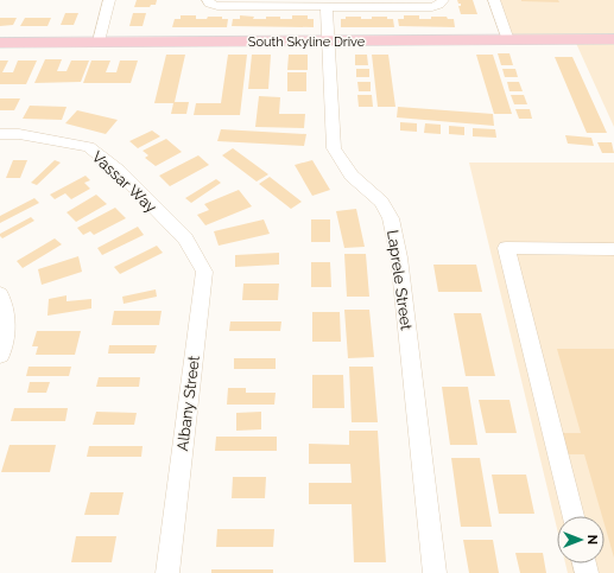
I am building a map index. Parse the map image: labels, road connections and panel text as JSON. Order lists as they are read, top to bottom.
{
  "streets": {
    "main road": ["South Skyline Drive"],
    "street": ["Vassar Way", "Laprele Street", "Albany Street"]
  },
  "crossings": [
    ["South Skyline Drive", "Laprele Street"],
    ["Vassar Way", "Albany Street"]
  ],
  "north": "right"
}
